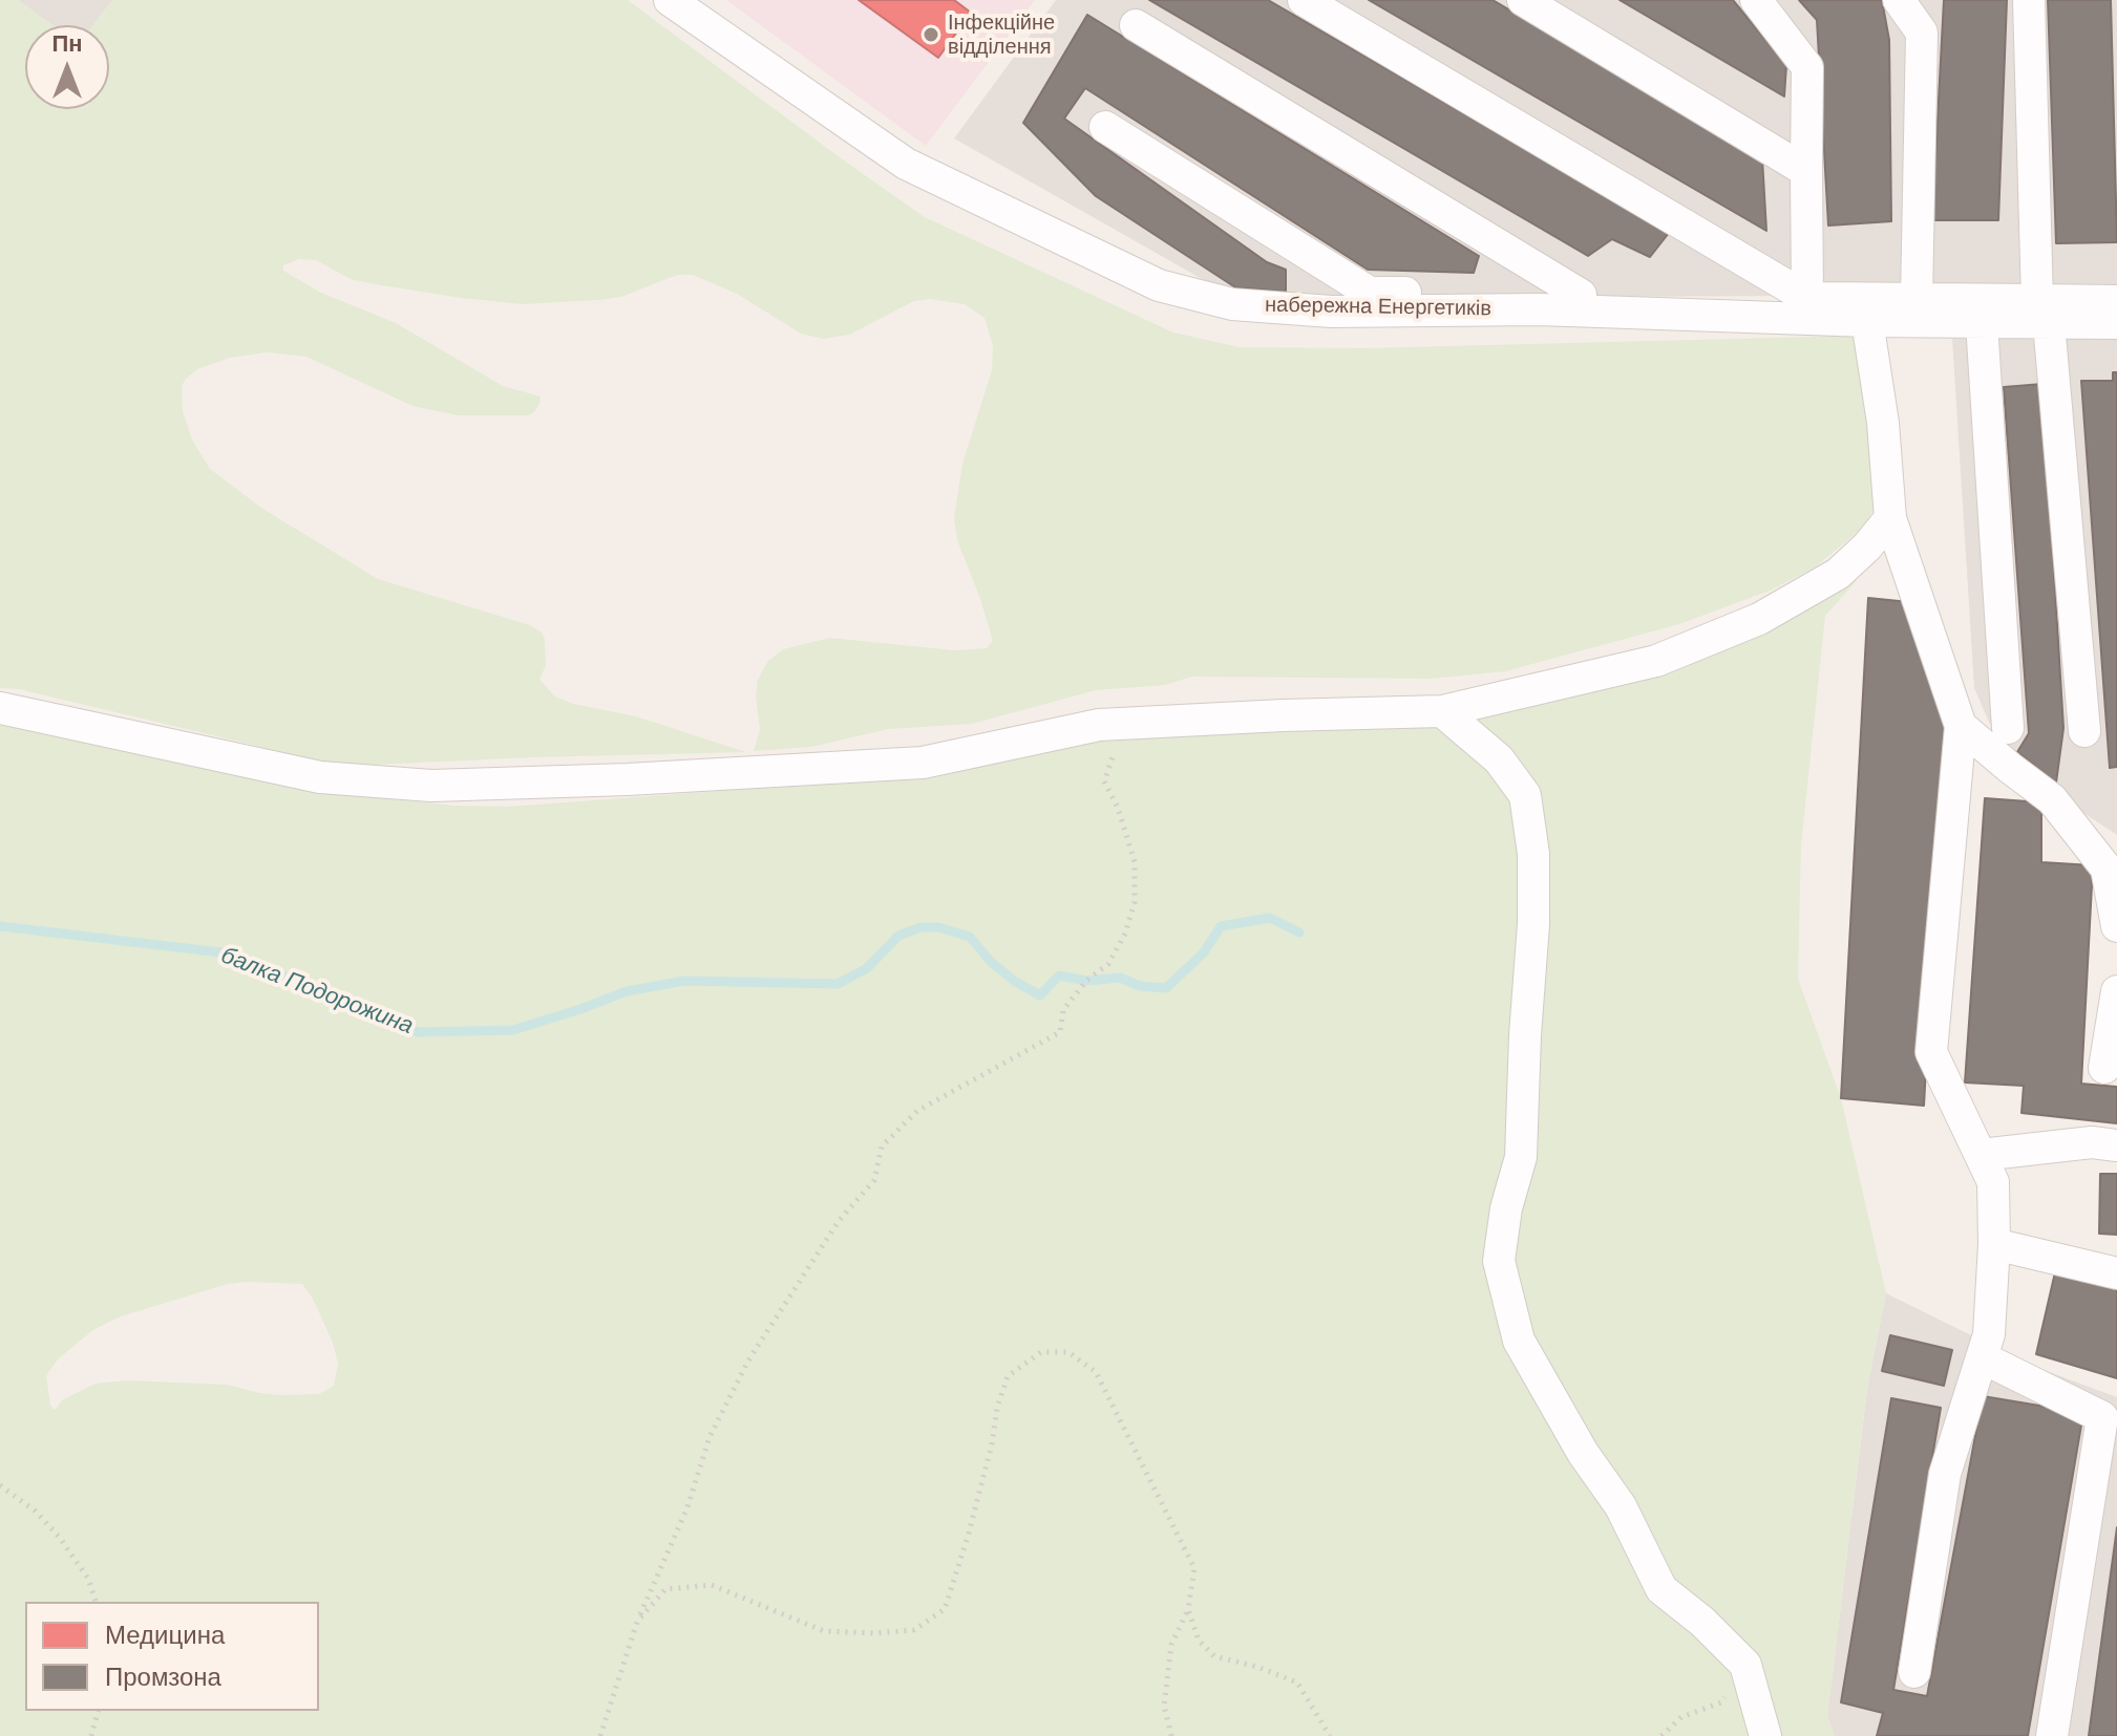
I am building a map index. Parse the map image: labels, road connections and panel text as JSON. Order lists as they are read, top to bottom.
{
  "streets": {
    "street": ["набережна Енергетиків"]
  },
  "water": ["балка Подорожина"],
  "places": ["Інфекційне відділення"],
  "legend": ["Медицина", "Промзона"],
  "north": "top"
}
